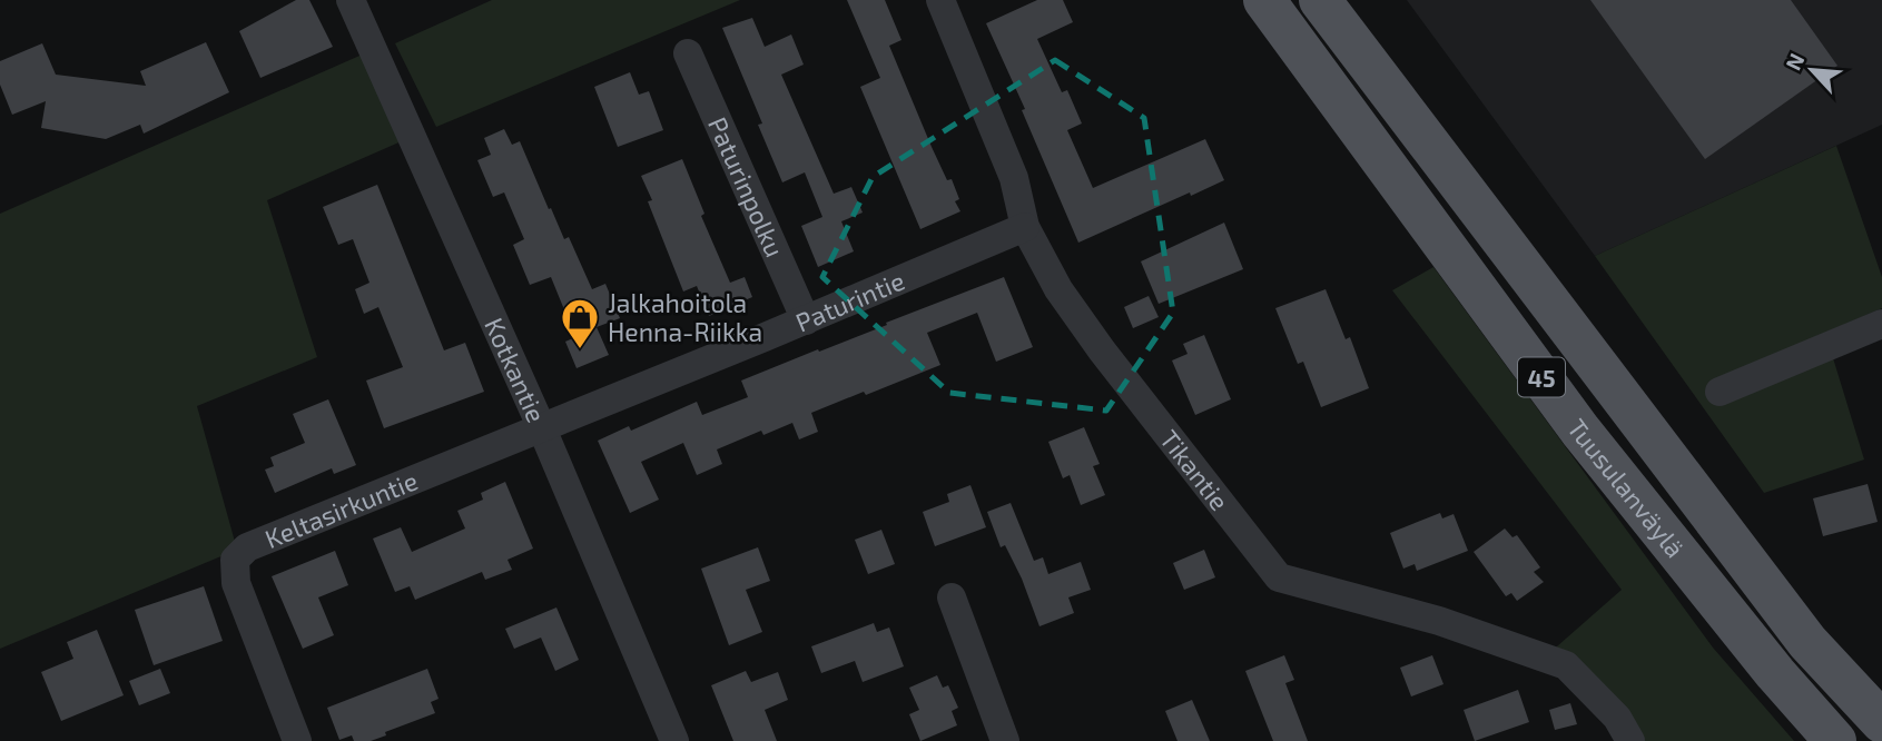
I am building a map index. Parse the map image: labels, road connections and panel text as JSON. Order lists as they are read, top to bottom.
{
  "streets": {
    "main road": ["45", "Tuusulanväylä"],
    "street": [
      "Paturinpolku",
      "Paturintie",
      "Kotkantie",
      "Tikantie",
      "Keltasirkuntie"
    ]
  },
  "crossings": [
    ["Paturinpolku", "Paturintie"],
    ["Paturintie", "Kotkantie"],
    ["Paturintie", "Tikantie"],
    ["Paturintie", "Keltasirkuntie"],
    ["Kotkantie", "Keltasirkuntie"]
  ],
  "places": {
    "shop": ["Jalkahoitola Henna-Riikka"]
  },
  "north": "top left"
}
